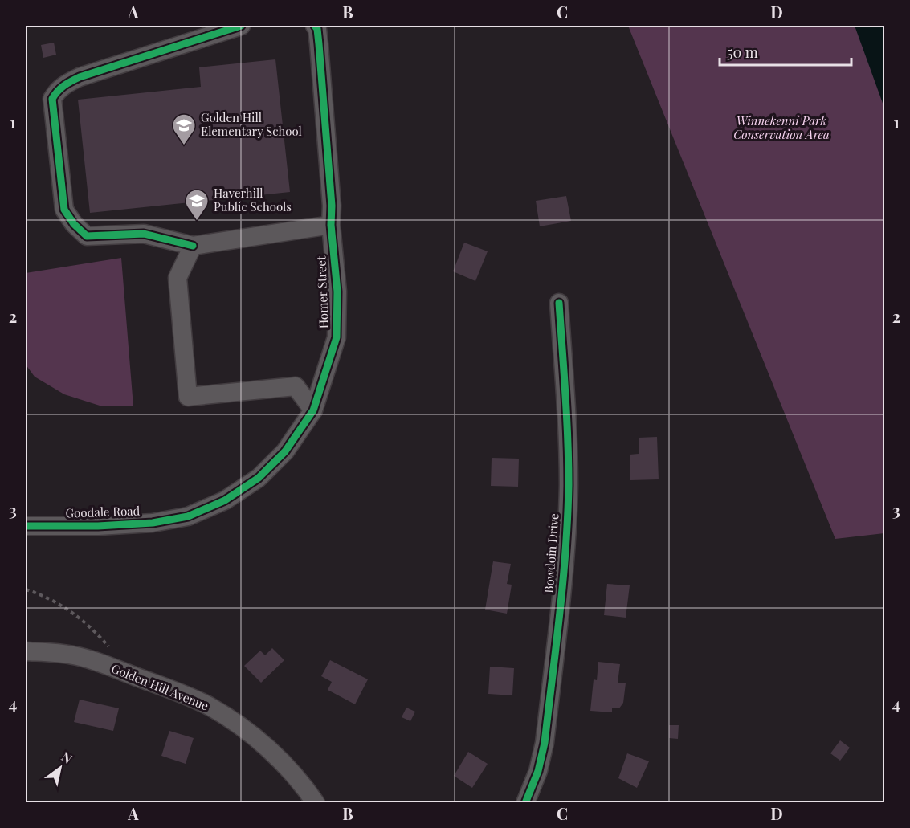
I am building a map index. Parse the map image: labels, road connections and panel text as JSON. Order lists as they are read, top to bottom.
{
  "streets": {
    "street": [
      "Homer Street",
      "Goodale Road",
      "Bowdoin Drive",
      "Golden Hill Avenue"
    ]
  },
  "crossings": [
    ["Homer Street", "Goodale Road"]
  ],
  "parks": ["Winnekenni Park Conservation Area"],
  "places": {
    "school or university": ["Golden Hill Elementary School", "Haverhill Public Schools"]
  },
  "scale_bar": "50 m",
  "north": "top right",
  "grid": {
    "columns": [
      "A",
      "B",
      "C",
      "D"
    ],
    "rows": [
      "1",
      "2",
      "3",
      "4"
    ]
  }
}
